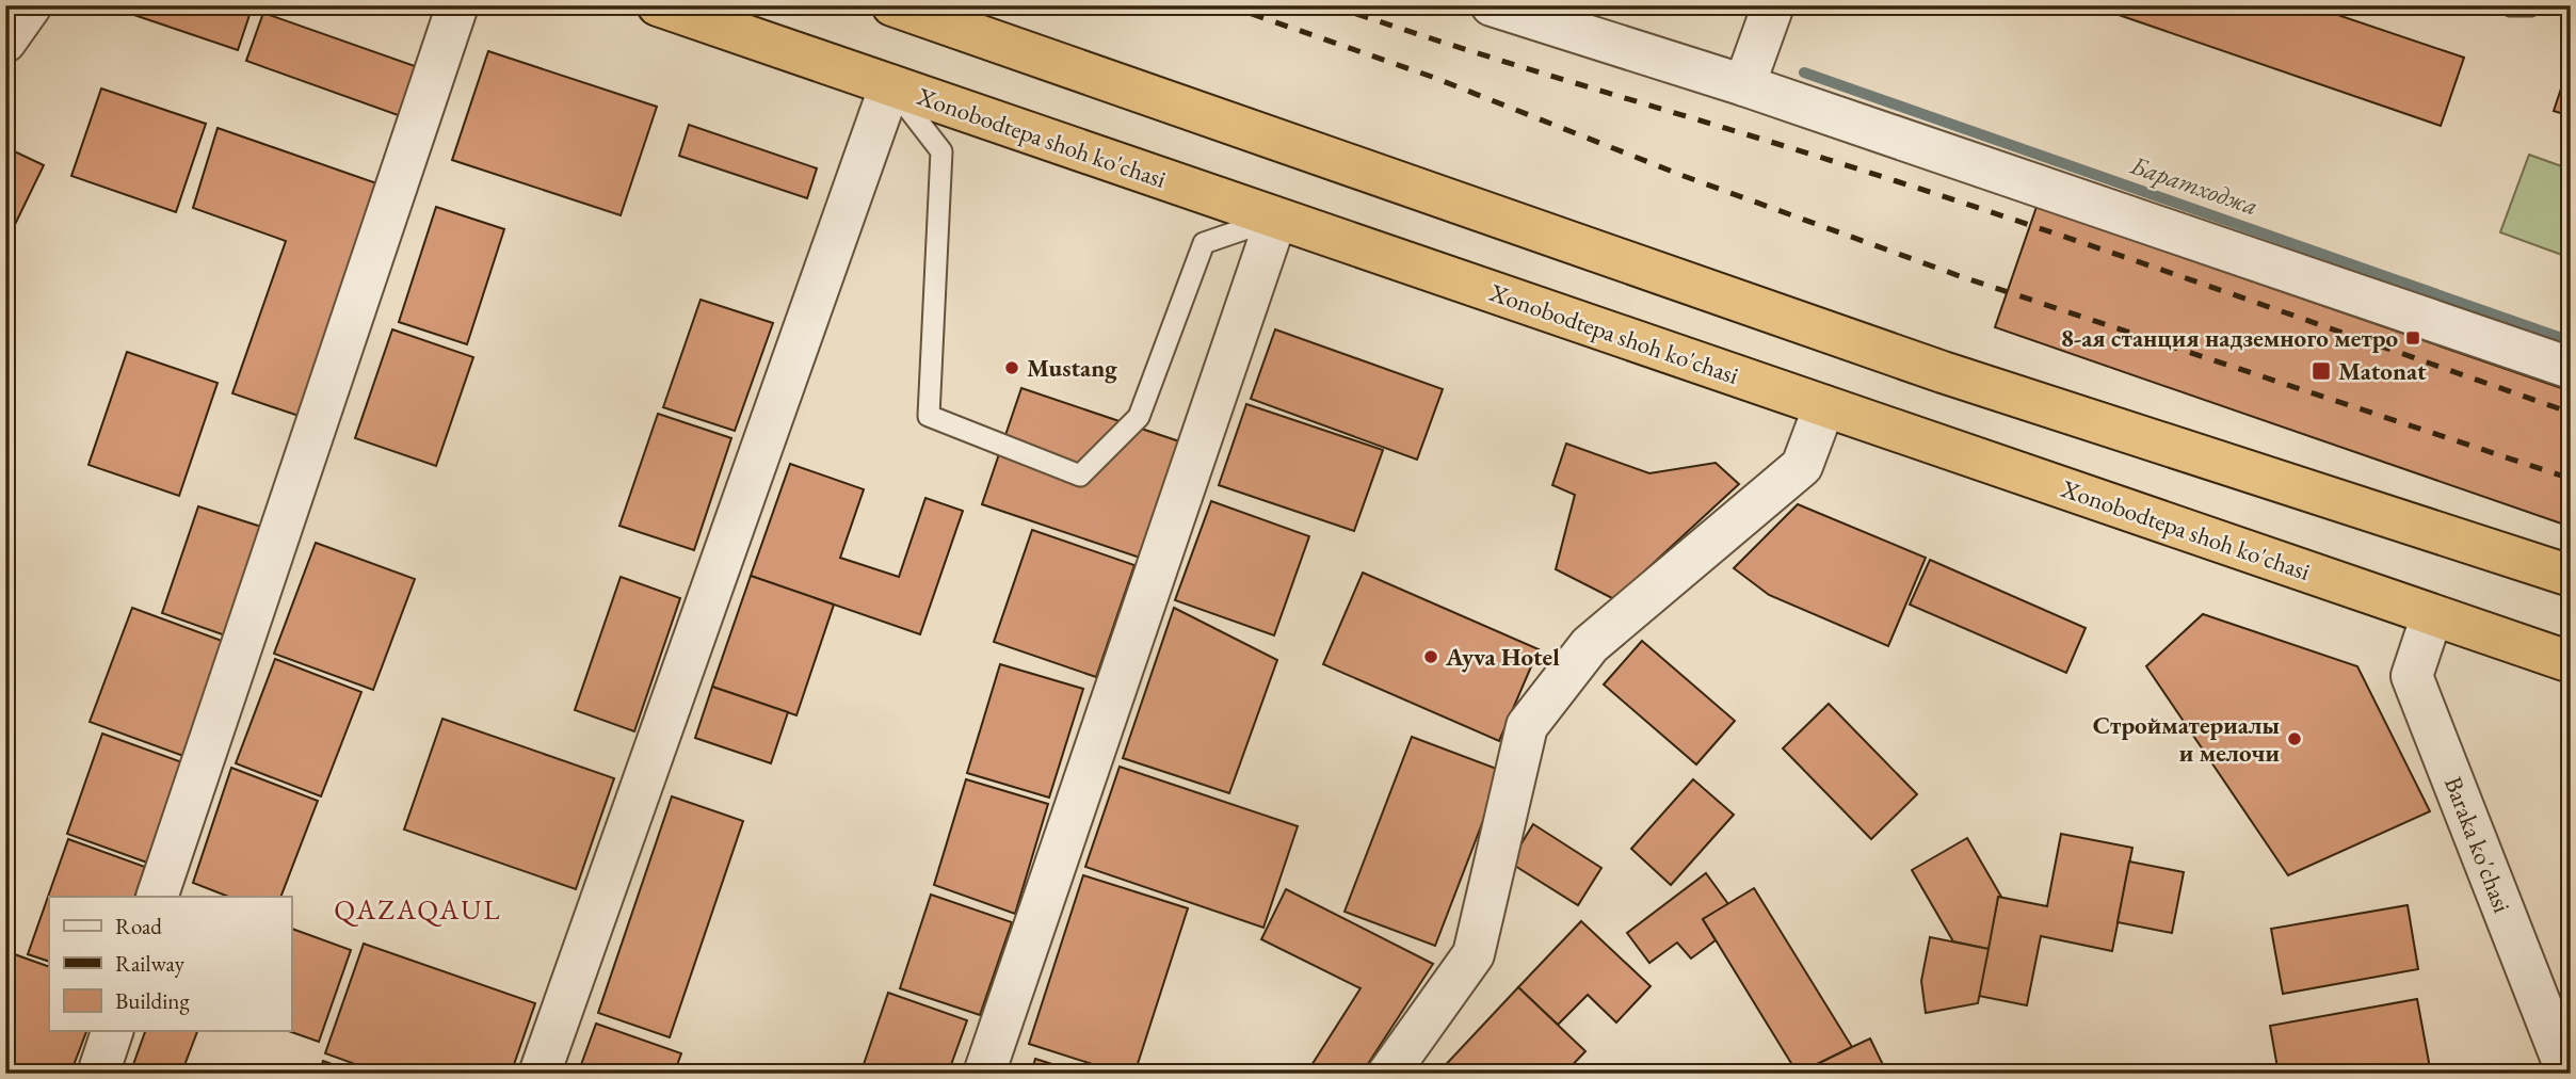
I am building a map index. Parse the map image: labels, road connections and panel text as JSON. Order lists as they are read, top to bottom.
{
  "streets": {
    "highway": ["Xonobodtepa shoh ko'chasi"],
    "street": ["Baraka ko'chasi"]
  },
  "crossings": [
    ["Xonobodtepa shoh ko'chasi", "Baraka ko'chasi"]
  ],
  "districts": ["QAZAQAUL"],
  "water": ["Баратходжа"],
  "places": {
    "transit": ["8-ая станция надземного метро", "Matonat"],
    "other": ["Mustang", "Ayva Hotel", "Стройматериалы и мелочи"]
  },
  "legend": ["Road", "Railway", "Building"]
}
